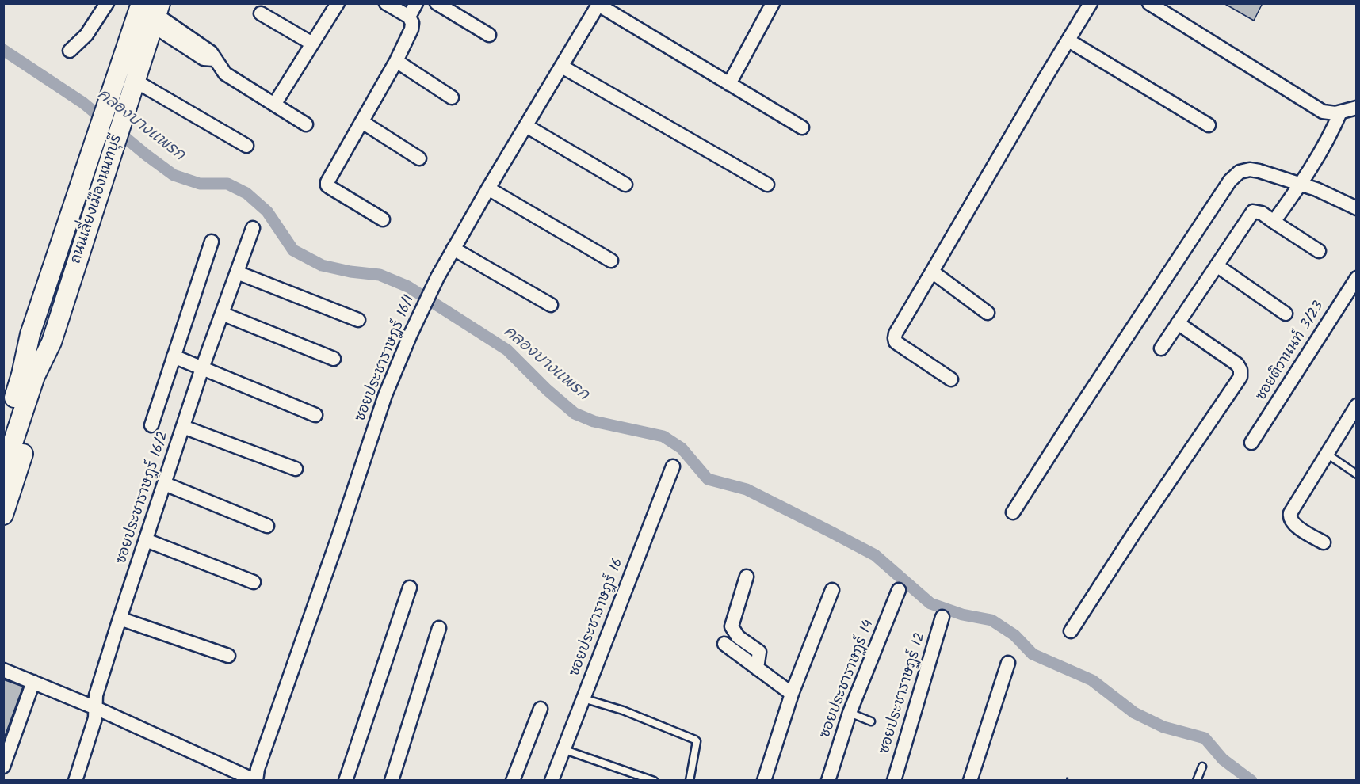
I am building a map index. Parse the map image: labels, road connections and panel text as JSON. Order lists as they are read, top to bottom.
{
  "streets": {
    "main road": ["ถนนเลี่ยงเมืองนนทบุรี"],
    "street": [
      "ซอยติวานนท์ 3/23",
      "ซอยประชาราษฎร์ 16/1",
      "ซอยประชาราษฎร์ 16/2",
      "ซอยประชาราษฎร์ 16",
      "ซอยประชาราษฏร์ 14",
      "ซอยประชาราษฏร์ 12"
    ]
  },
  "water": ["คลองบางแพรก"]
}
